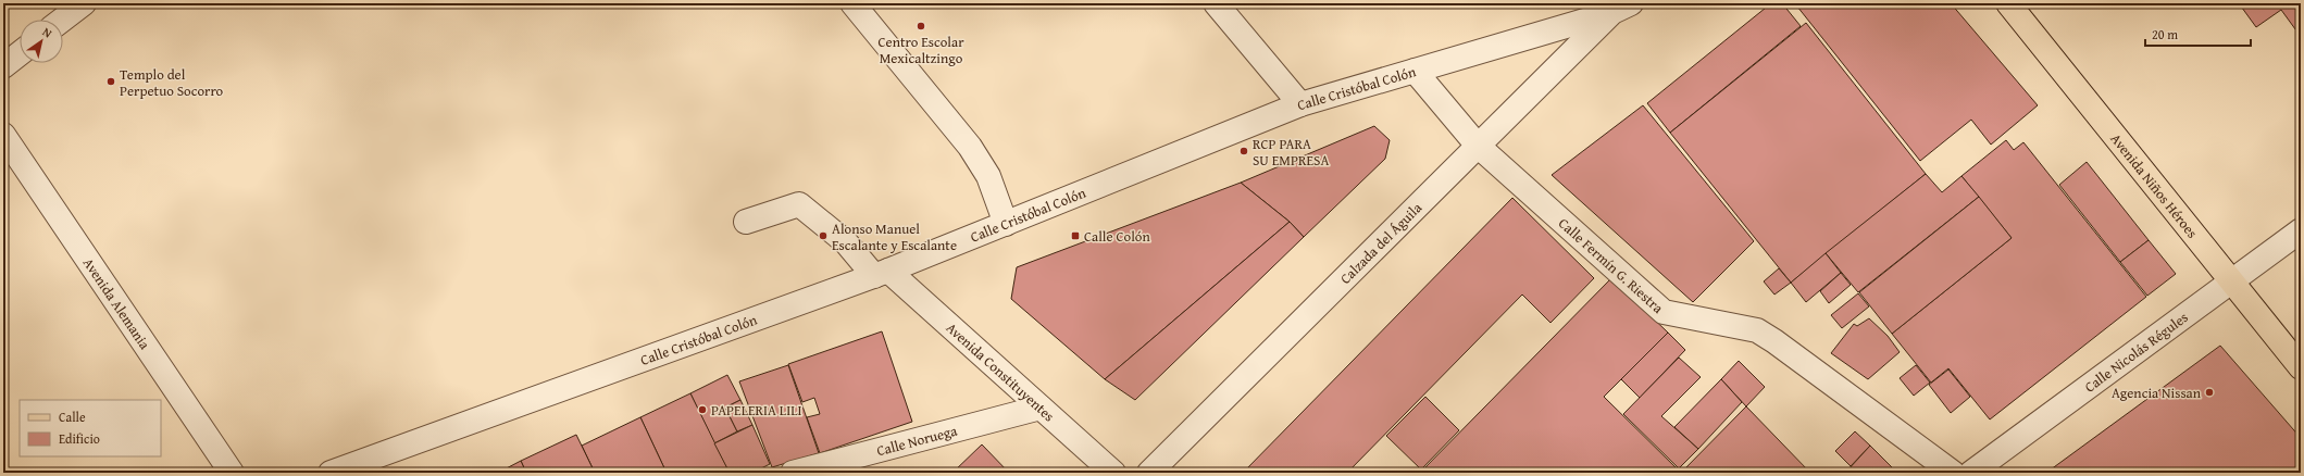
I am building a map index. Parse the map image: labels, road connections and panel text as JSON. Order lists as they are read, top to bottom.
{
  "streets": {
    "main road": ["Avenida Niños Héroes"],
    "street": [
      "Calle Cristóbal Colón",
      "Calzada del Águila",
      "Calle Fermín G. Riestra",
      "Avenida Alemania",
      "Calle Nicolás Régules",
      "Avenida Constituyentes",
      "Calle Noruega"
    ]
  },
  "crossings": [
    ["Calle Cristóbal Colón", "Calzada del Águila"],
    ["Calle Cristóbal Colón", "Calle Fermín G. Riestra"],
    ["Calle Cristóbal Colón", "Avenida Constituyentes"],
    ["Avenida Niños Héroes", "Calle Nicolás Régules"],
    ["Calzada del Águila", "Calle Fermín G. Riestra"],
    ["Avenida Constituyentes", "Calle Noruega"]
  ],
  "places": {
    "other": [
      "Centro Escolar Mexicaltzingo",
      "Templo del Perpetuo Socorro",
      "RCP PARA SU EMPRESA",
      "Alonso Manuel Escalante y Escalante",
      "Agencia Nissan",
      "PAPELERIA LILI"
    ],
    "transit": ["Calle Colón"]
  },
  "legend": ["Calle", "Edificio"],
  "scale_bar": "20 m",
  "north": "top right"
}
